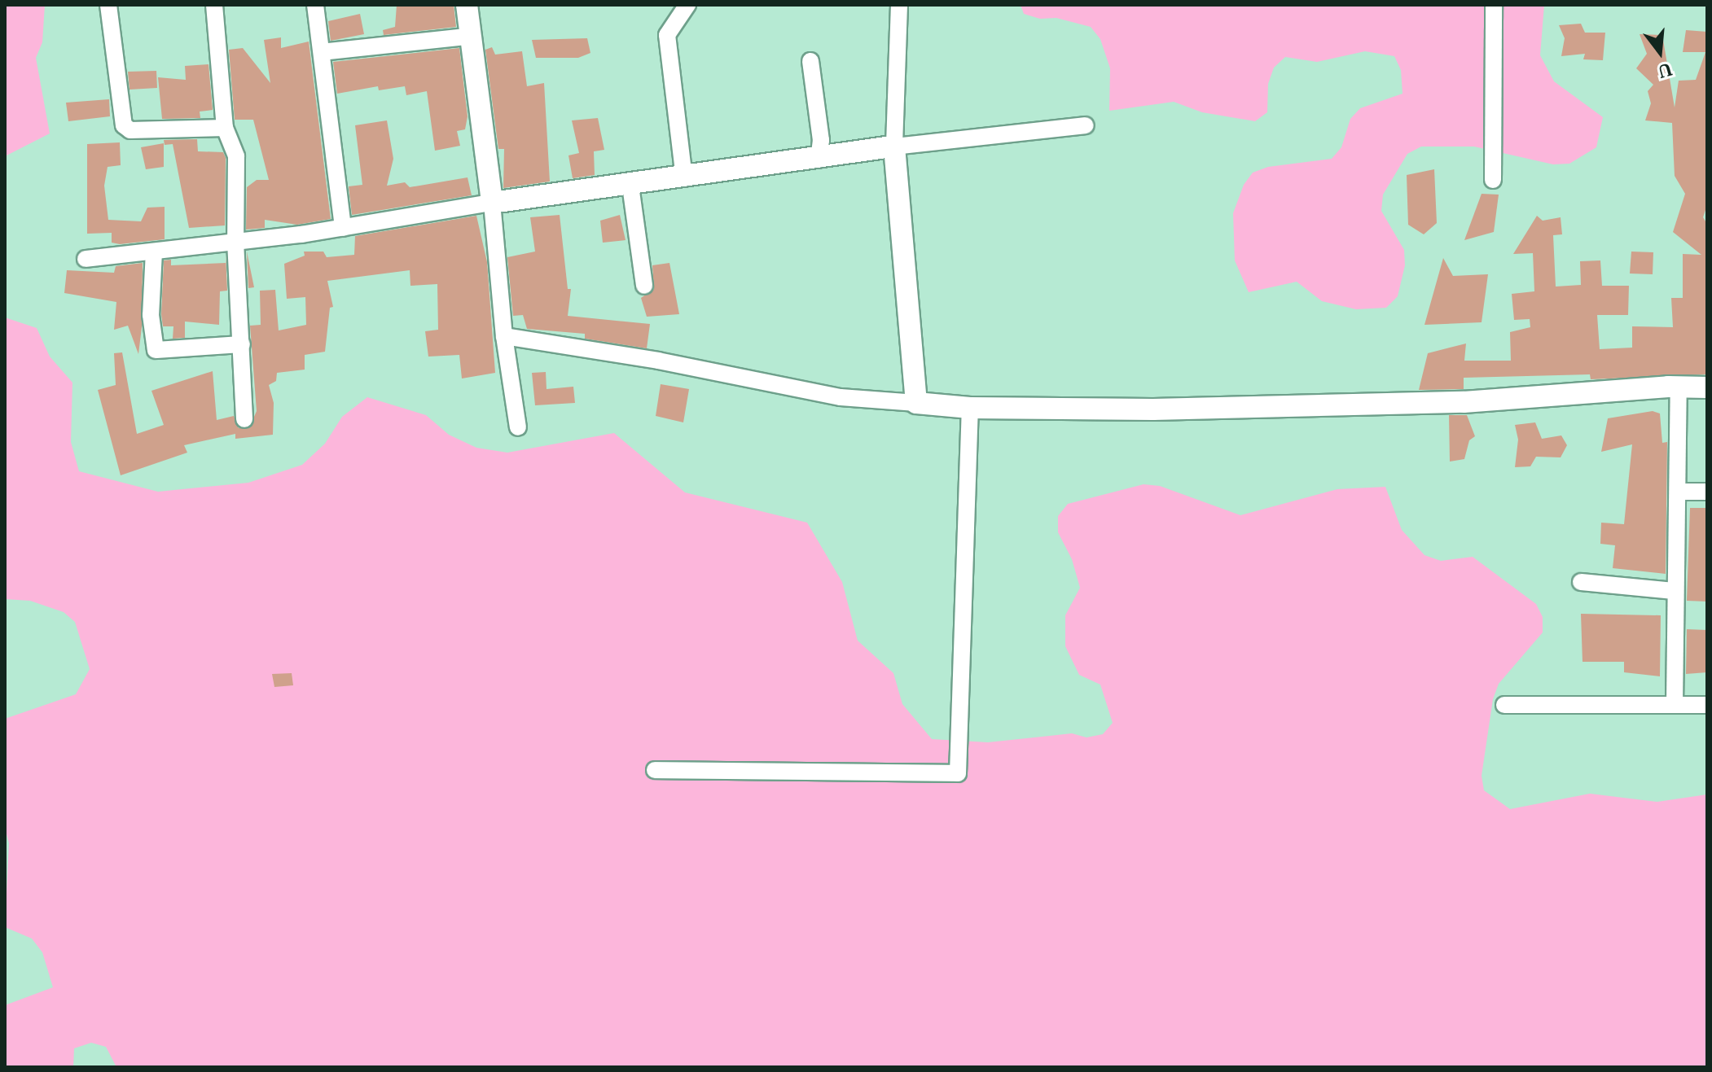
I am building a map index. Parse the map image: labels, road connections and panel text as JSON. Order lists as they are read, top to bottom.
{
  "north": "bottom"
}
